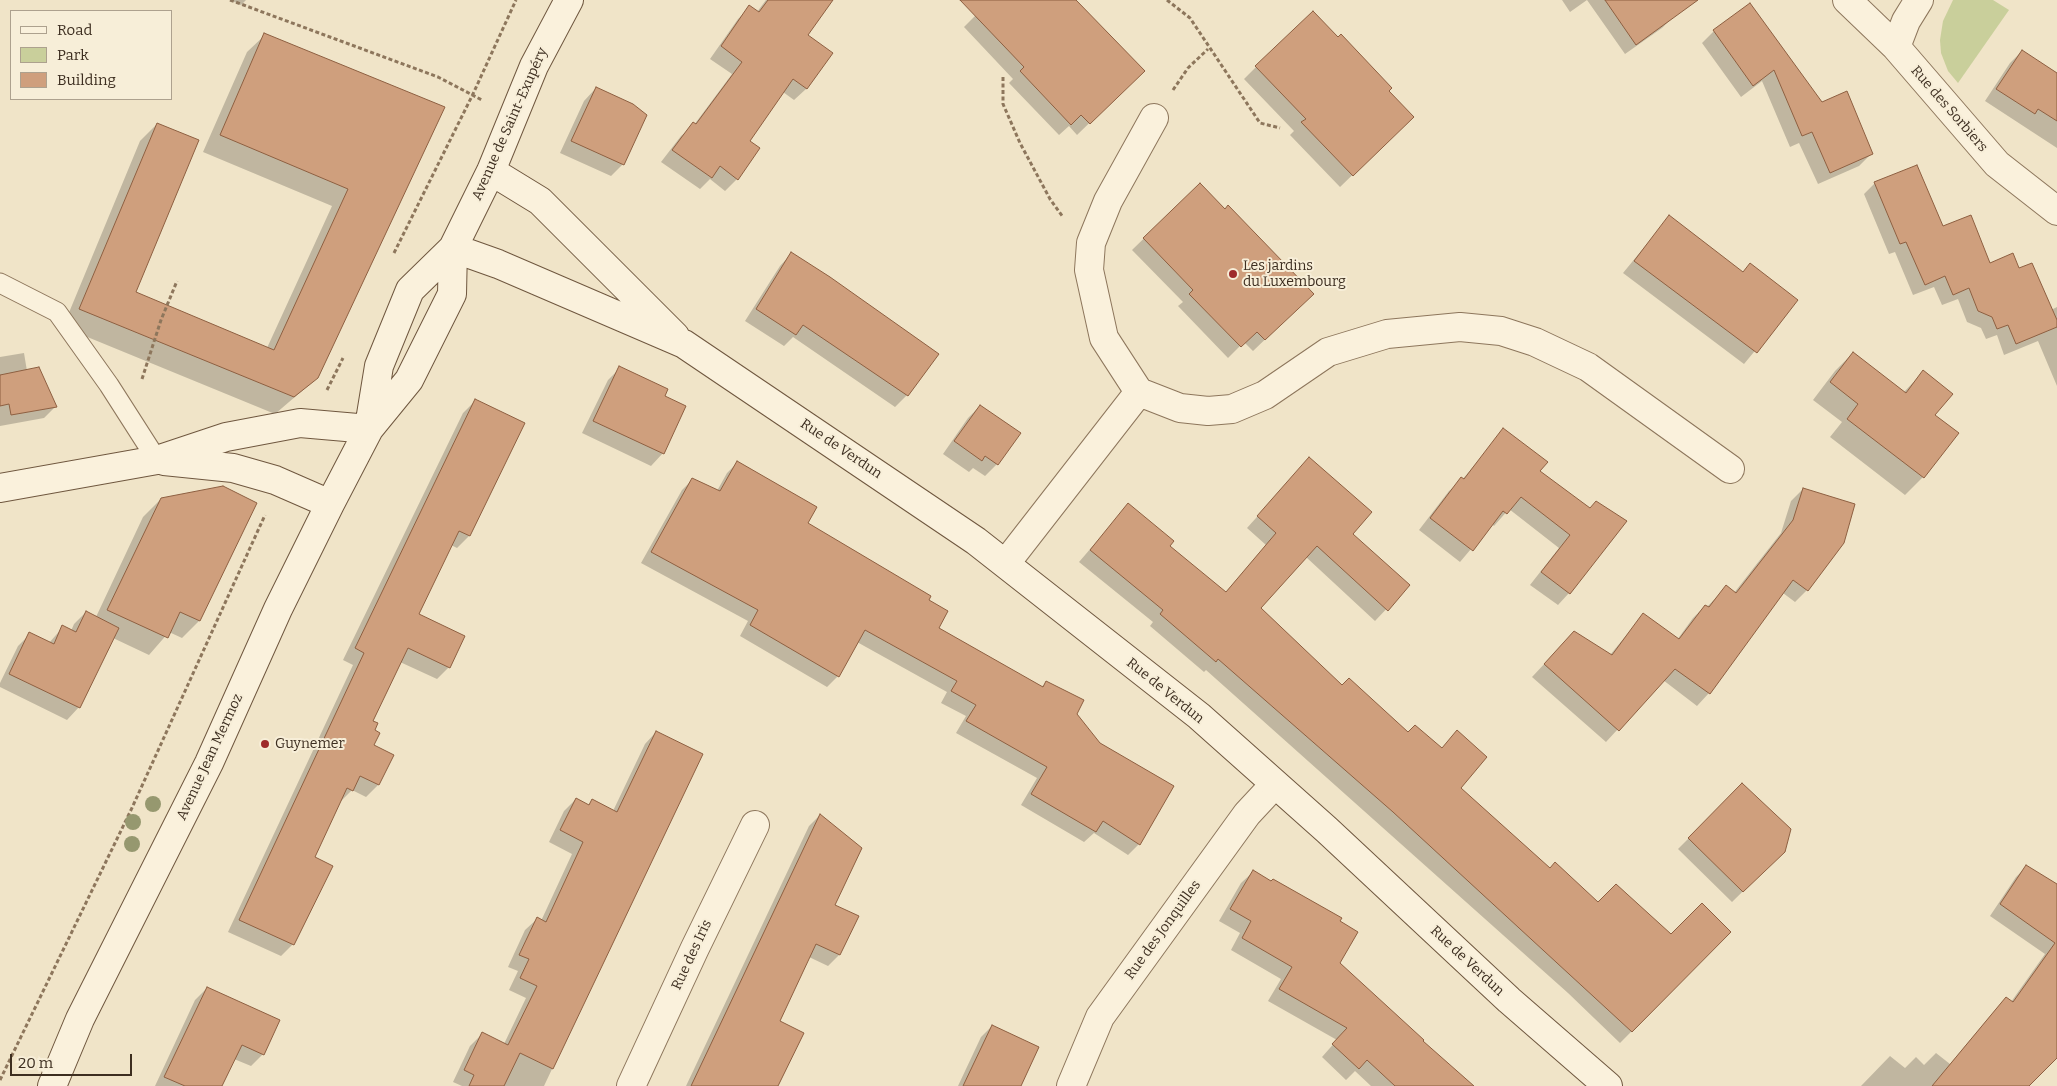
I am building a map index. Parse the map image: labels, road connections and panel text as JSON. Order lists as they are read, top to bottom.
{
  "streets": {
    "street": [
      "Rue des Sorbiers",
      "Avenue de Saint-Exupéry",
      "Rue de Verdun",
      "Avenue Jean Mermoz",
      "Rue des Jonquilles",
      "Rue des Iris"
    ]
  },
  "crossings": [
    ["Rue de Verdun", "Rue des Jonquilles"]
  ],
  "places": ["Les jardins du Luxembourg", "Guynemer"],
  "legend": ["Road", "Park", "Building"],
  "scale_bar": "20 m"
}
